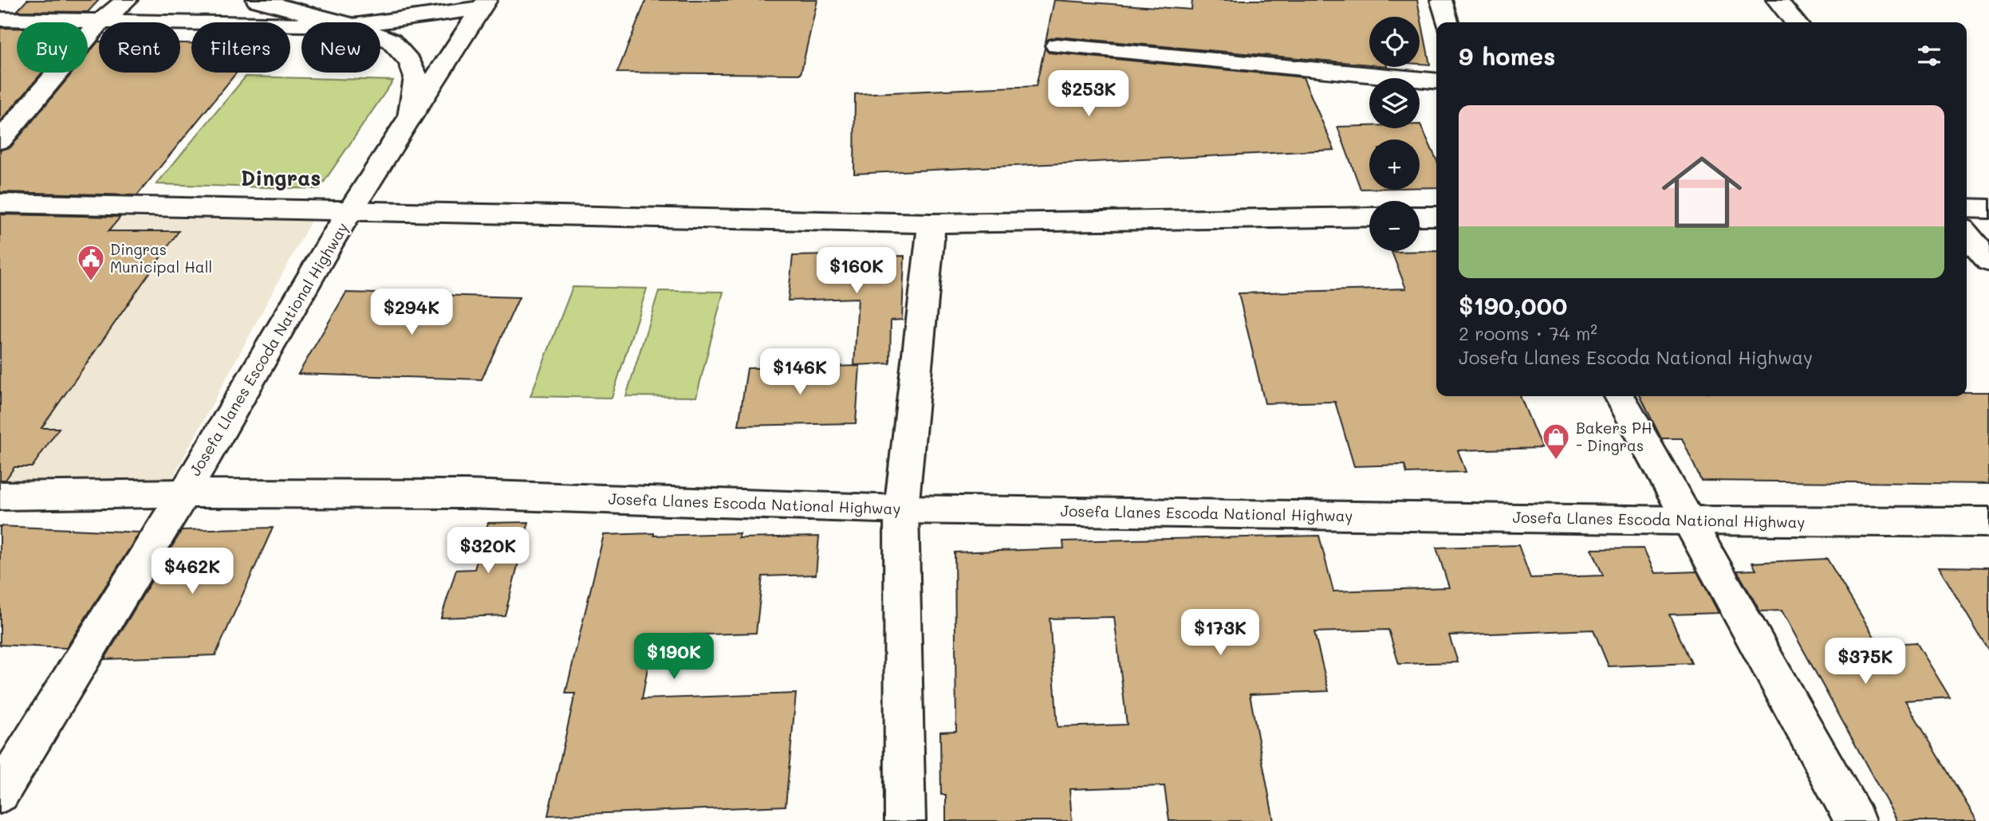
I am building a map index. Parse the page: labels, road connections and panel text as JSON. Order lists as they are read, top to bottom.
{
  "streets": {
    "street": ["Josefa Llanes Escoda National Highway"]
  },
  "districts": ["Dingras"],
  "places": {
    "public building": ["Dingras Municipal Hall"],
    "shop": ["Bakers PH - Dingras"]
  },
  "page": {
    "map_buttons": ["+", "−"],
    "chip": [
      "Buy",
      "Rent",
      "Filters",
      "New"
    ],
    "heading": "9 homes",
    "price": [
      "$253K",
      "$160K",
      "$294K",
      "$146K",
      "$320K",
      "$462K",
      "$173K",
      "$190K",
      "$375K"
    ],
    "list": [
      {
        "name": "$190,000",
        "note": "2 rooms · 74 m² · Josefa Llanes Escoda National Highway"
      }
    ]
  }
}
